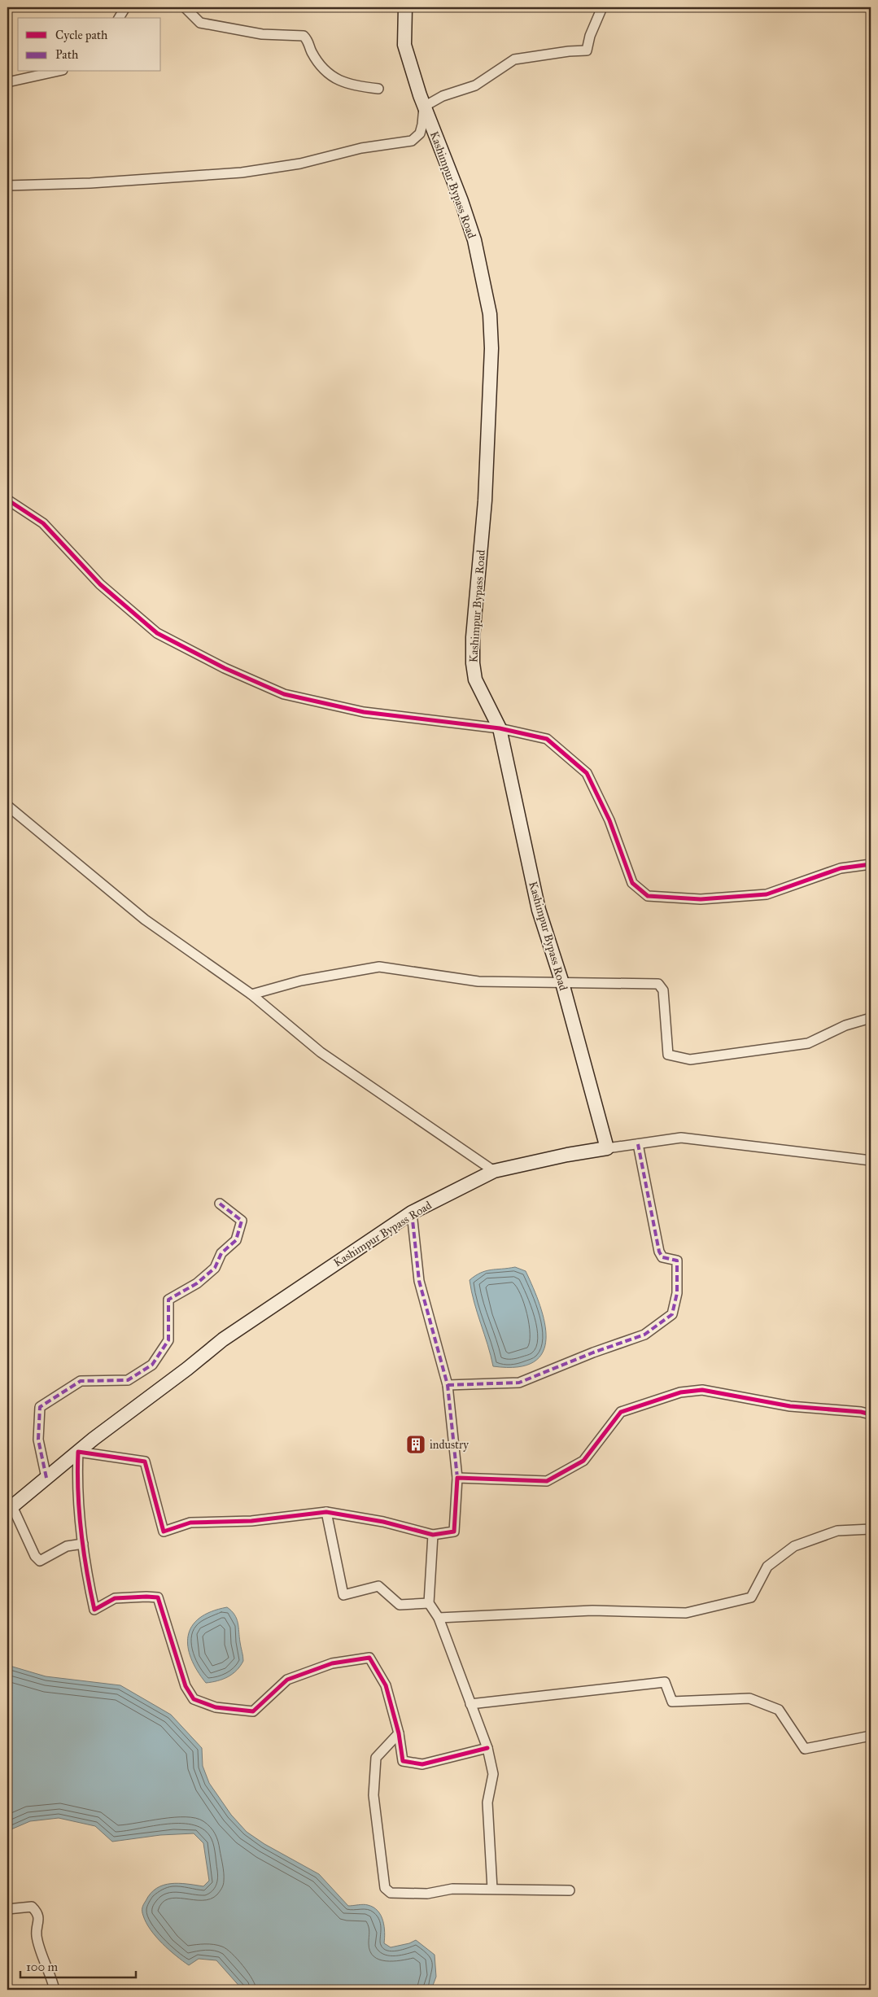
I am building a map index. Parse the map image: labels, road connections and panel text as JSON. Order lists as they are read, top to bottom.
{
  "streets": {
    "main road": ["Kashimpur Bypass Road"]
  },
  "places": {
    "building": ["industry"]
  },
  "legend": ["Cycle path", "Path"],
  "scale_bar": "100 m"
}
